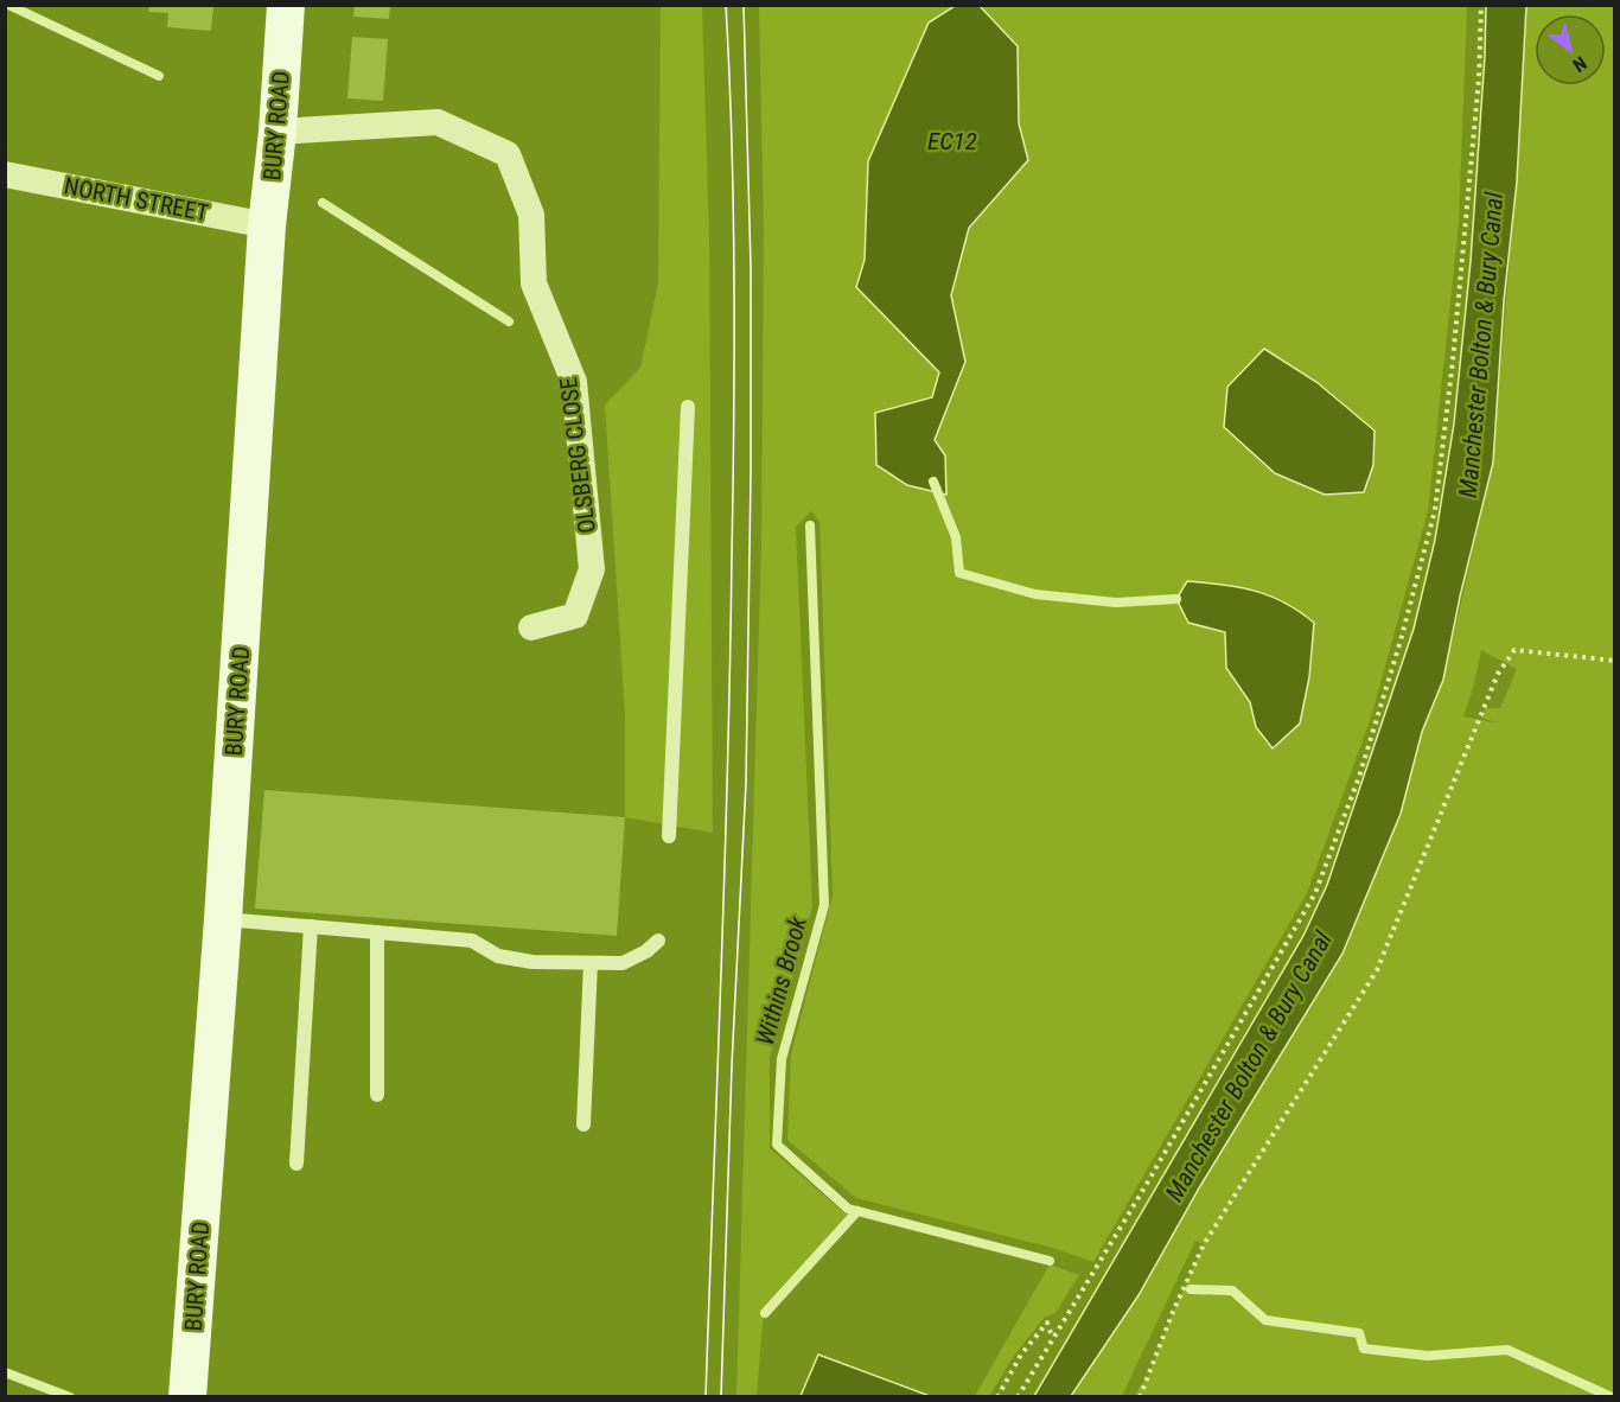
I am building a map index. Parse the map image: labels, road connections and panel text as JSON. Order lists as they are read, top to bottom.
{
  "streets": {
    "street": ["BURY ROAD", "NORTH STREET", "OLSBERG CLOSE"]
  },
  "crossings": [
    ["BURY ROAD", "NORTH STREET"],
    ["BURY ROAD", "OLSBERG CLOSE"]
  ],
  "water": ["EC12", "Manchester Bolton & Bury Canal", "Withins Brook"],
  "north": "bottom right"
}
